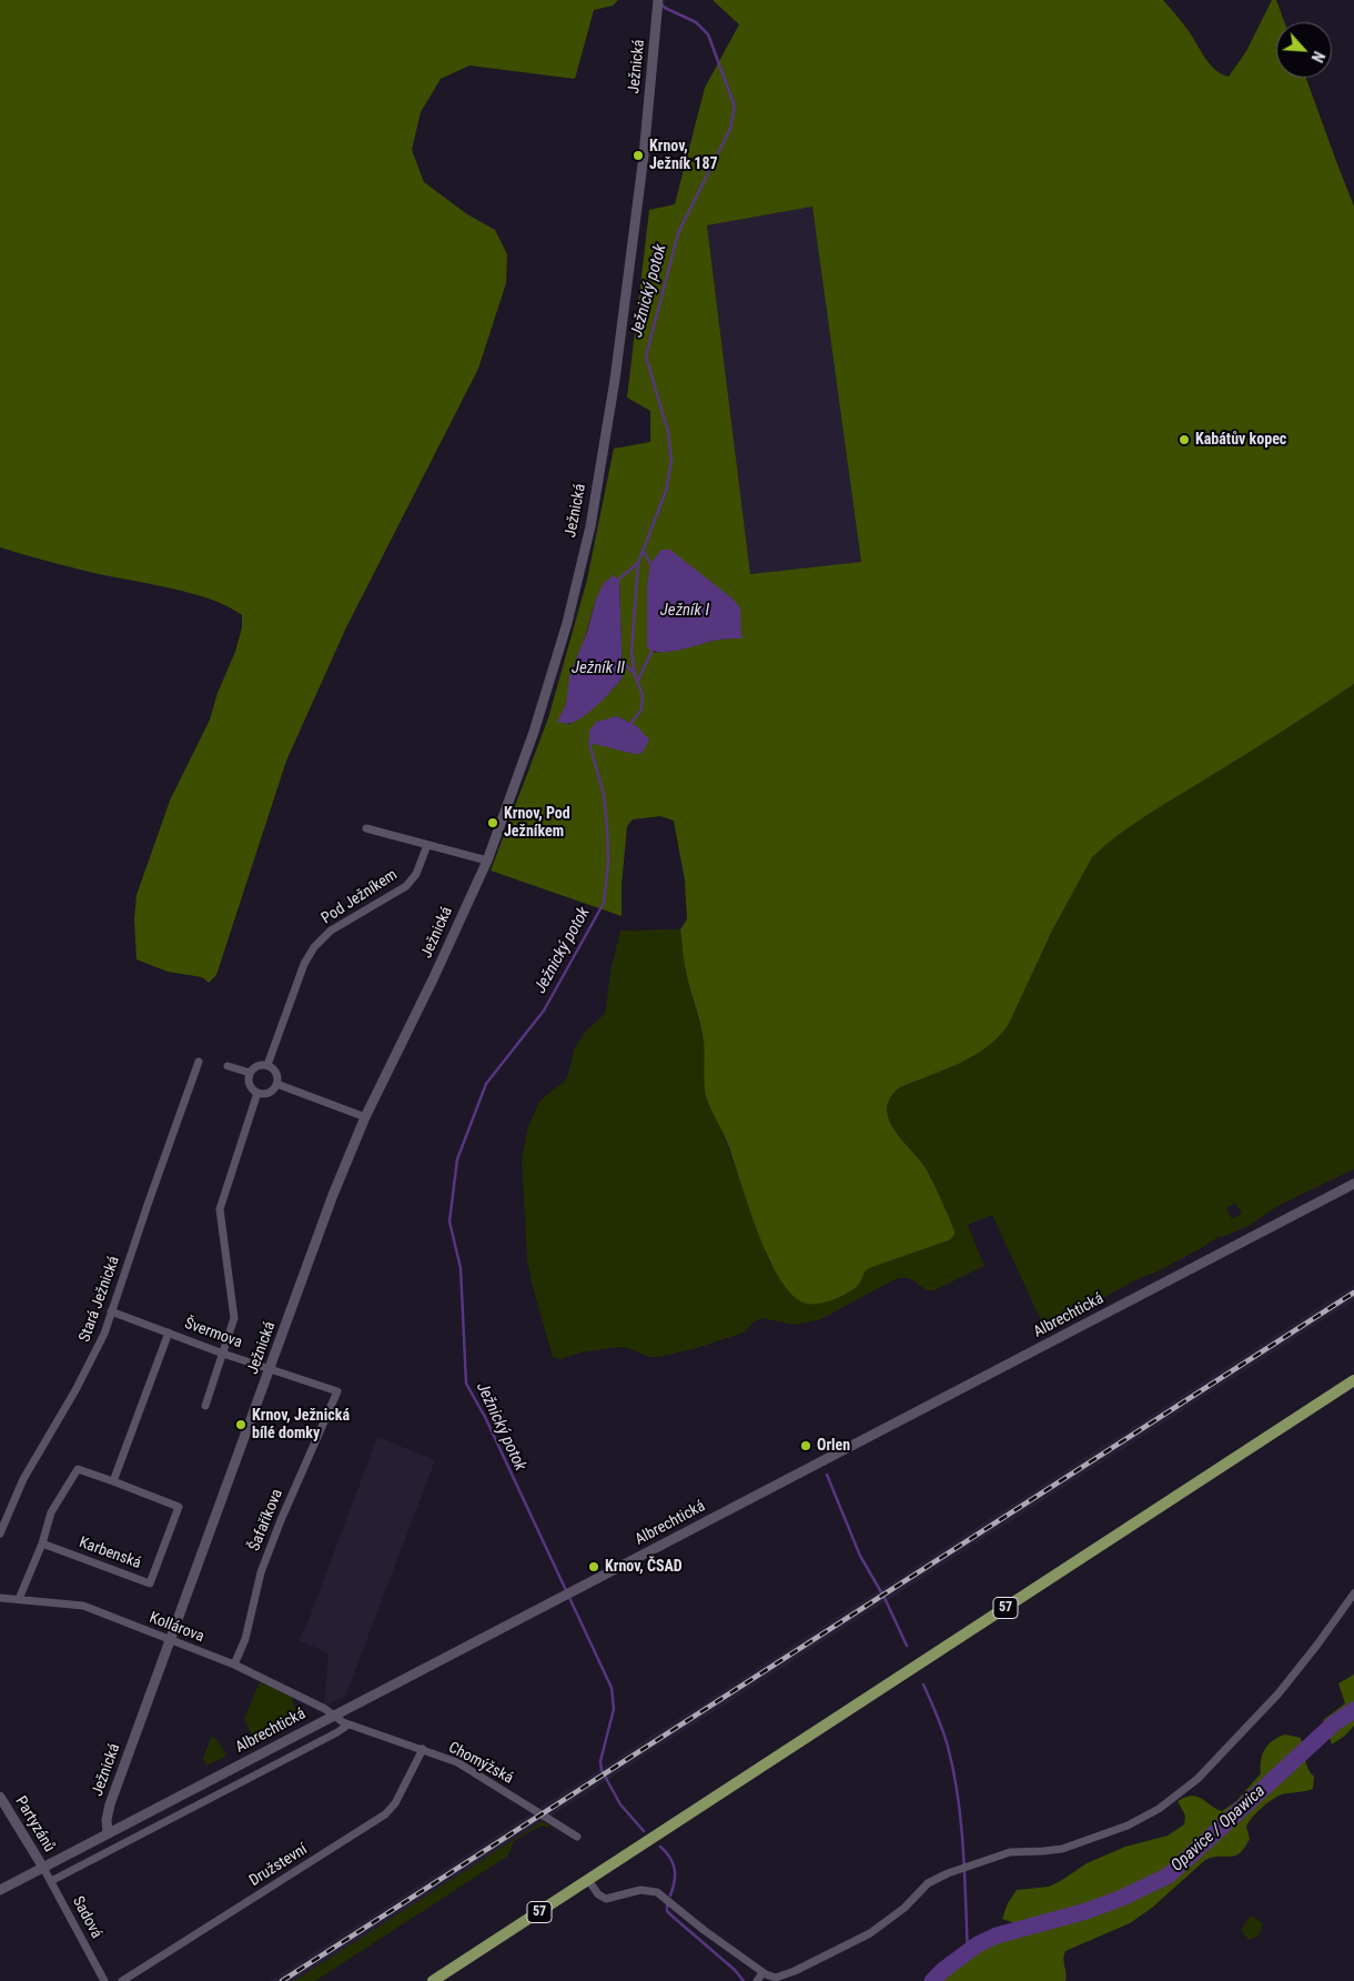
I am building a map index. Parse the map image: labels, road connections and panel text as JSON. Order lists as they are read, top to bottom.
{
  "streets": {
    "main road": ["57"],
    "street": [
      "Ježnická",
      "Pod Ježníkem",
      "Stará Ježnická",
      "Albrechtická",
      "Švermova",
      "Šafaříkova",
      "Karbenská",
      "Kollárova",
      "Chomýžská",
      "Partyzánů",
      "Družstevní",
      "Sadová"
    ]
  },
  "crossings": [
    ["Ježnická", "Albrechtická"],
    ["Ježnická", "Švermova"],
    ["Ježnická", "Kollárova"],
    ["Stará Ježnická", "Švermova"],
    ["Albrechtická", "Kollárova"],
    ["Albrechtická", "Chomýžská"],
    ["Albrechtická", "Partyzánů"],
    ["Albrechtická", "Sadová"],
    ["Švermova", "Šafaříkova"],
    ["Šafaříkova", "Kollárova"],
    ["Karbenská", "Kollárova"],
    ["Kollárova", "Chomýžská"],
    ["Chomýžská", "Družstevní"],
    ["Partyzánů", "Sadová"]
  ],
  "water": [
    "Ježnický potok",
    "Ježník I",
    "Ježník II",
    "Opavice / Opawica"
  ],
  "places": [
    "Krnov, Ježník 187",
    "Kabátův kopec",
    "Krnov, Pod Ježníkem",
    "Krnov, Ježnická bílé domky",
    "Orlen",
    "Krnov, ČSAD"
  ],
  "north": "bottom right"
}
